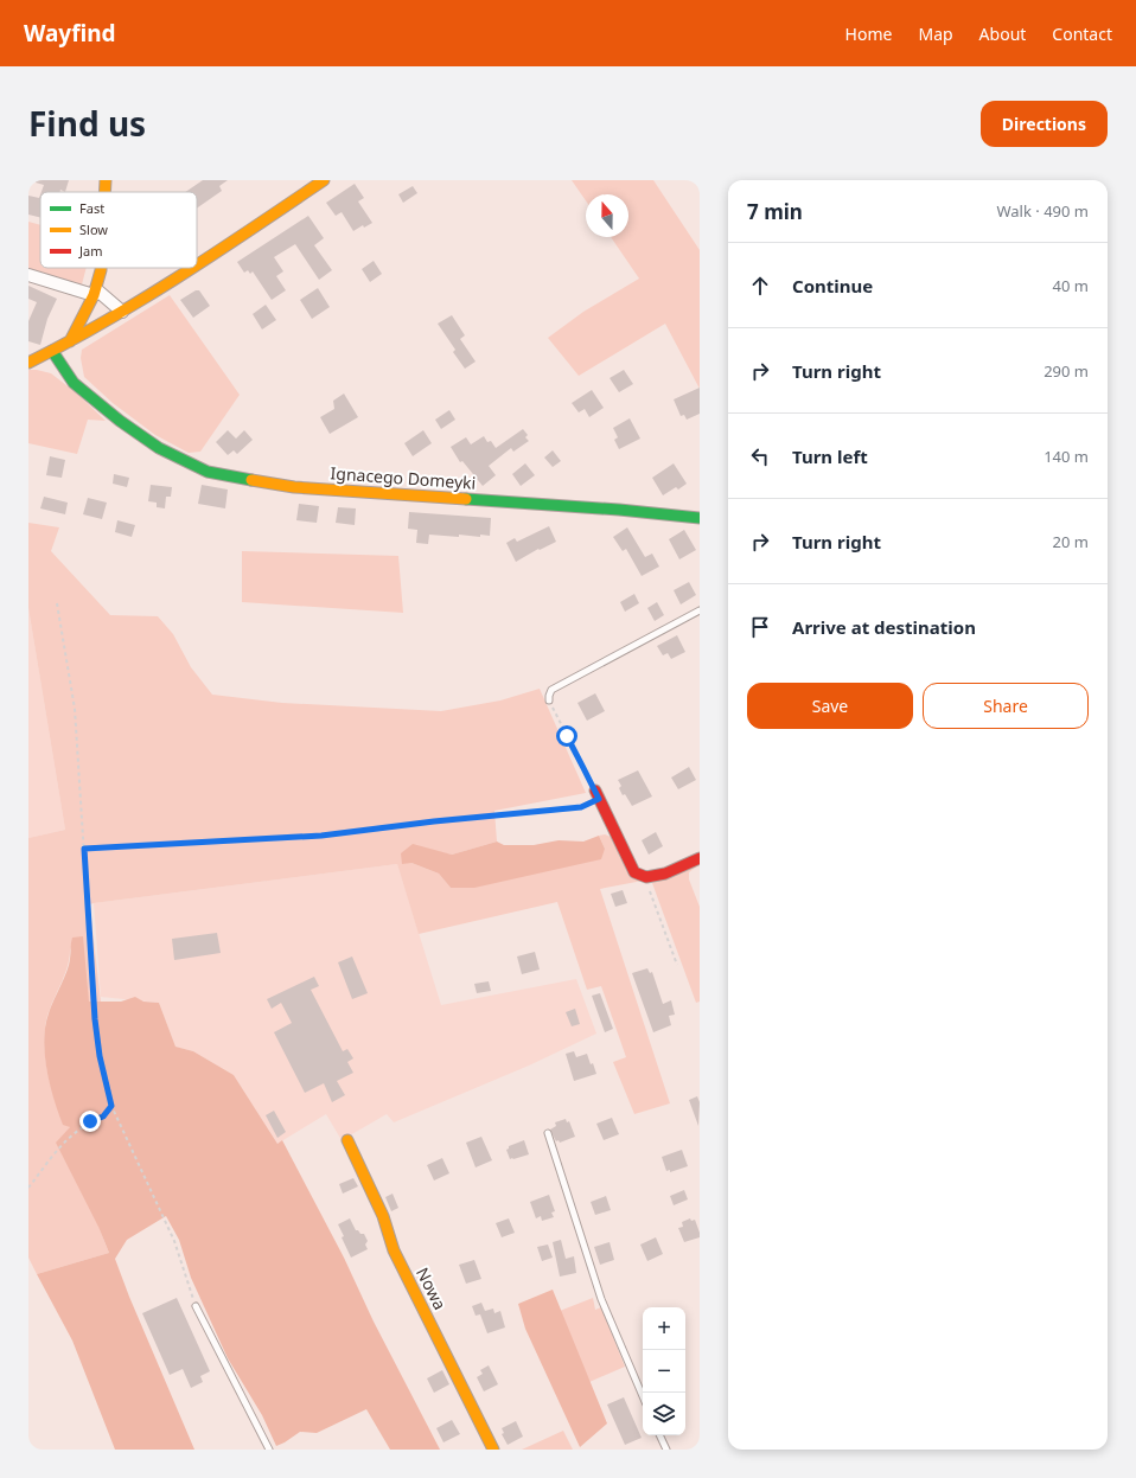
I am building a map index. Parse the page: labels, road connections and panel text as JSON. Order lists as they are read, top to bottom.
{
  "streets": {
    "street": ["Ignacego Domeyki", "Nowa"]
  },
  "legend": ["Fast", "Slow", "Jam"],
  "north": "top",
  "page": {
    "header": "Wayfind",
    "nav": [
      "Home",
      "Map",
      "About",
      "Contact"
    ],
    "title": "Find us",
    "buttons": [
      "Directions",
      ["Save", "Share"]
    ],
    "heading": ["7 min", "Walk · 490 m"],
    "list": [
      ["Continue", "40 m"],
      ["Turn right", "290 m"],
      ["Turn left", "140 m"],
      ["Turn right", "20 m"],
      "Arrive at destination"
    ],
    "map_buttons": ["+", "−"]
  }
}
